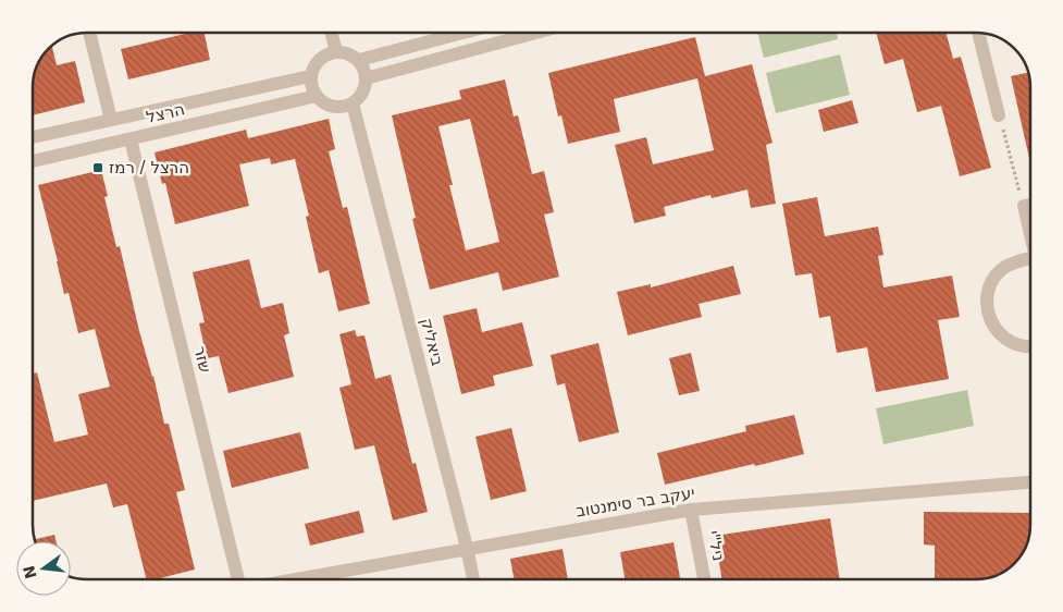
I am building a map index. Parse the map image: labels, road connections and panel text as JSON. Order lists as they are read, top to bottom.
{
  "streets": {
    "street": [
      "הרצל",
      "ביאליק",
      "שזר",
      "יעקב בר סימנטוב",
      "ניל\"י"
    ]
  },
  "crossings": [
    ["הרצל", "ביאליק"],
    ["הרצל", "שזר"],
    ["ביאליק", "יעקב בר סימנטוב"],
    ["יעקב בר סימנטוב", "ניל\"י"]
  ],
  "places": {
    "transit": ["הרצל / רמז"]
  },
  "north": "left"
}
